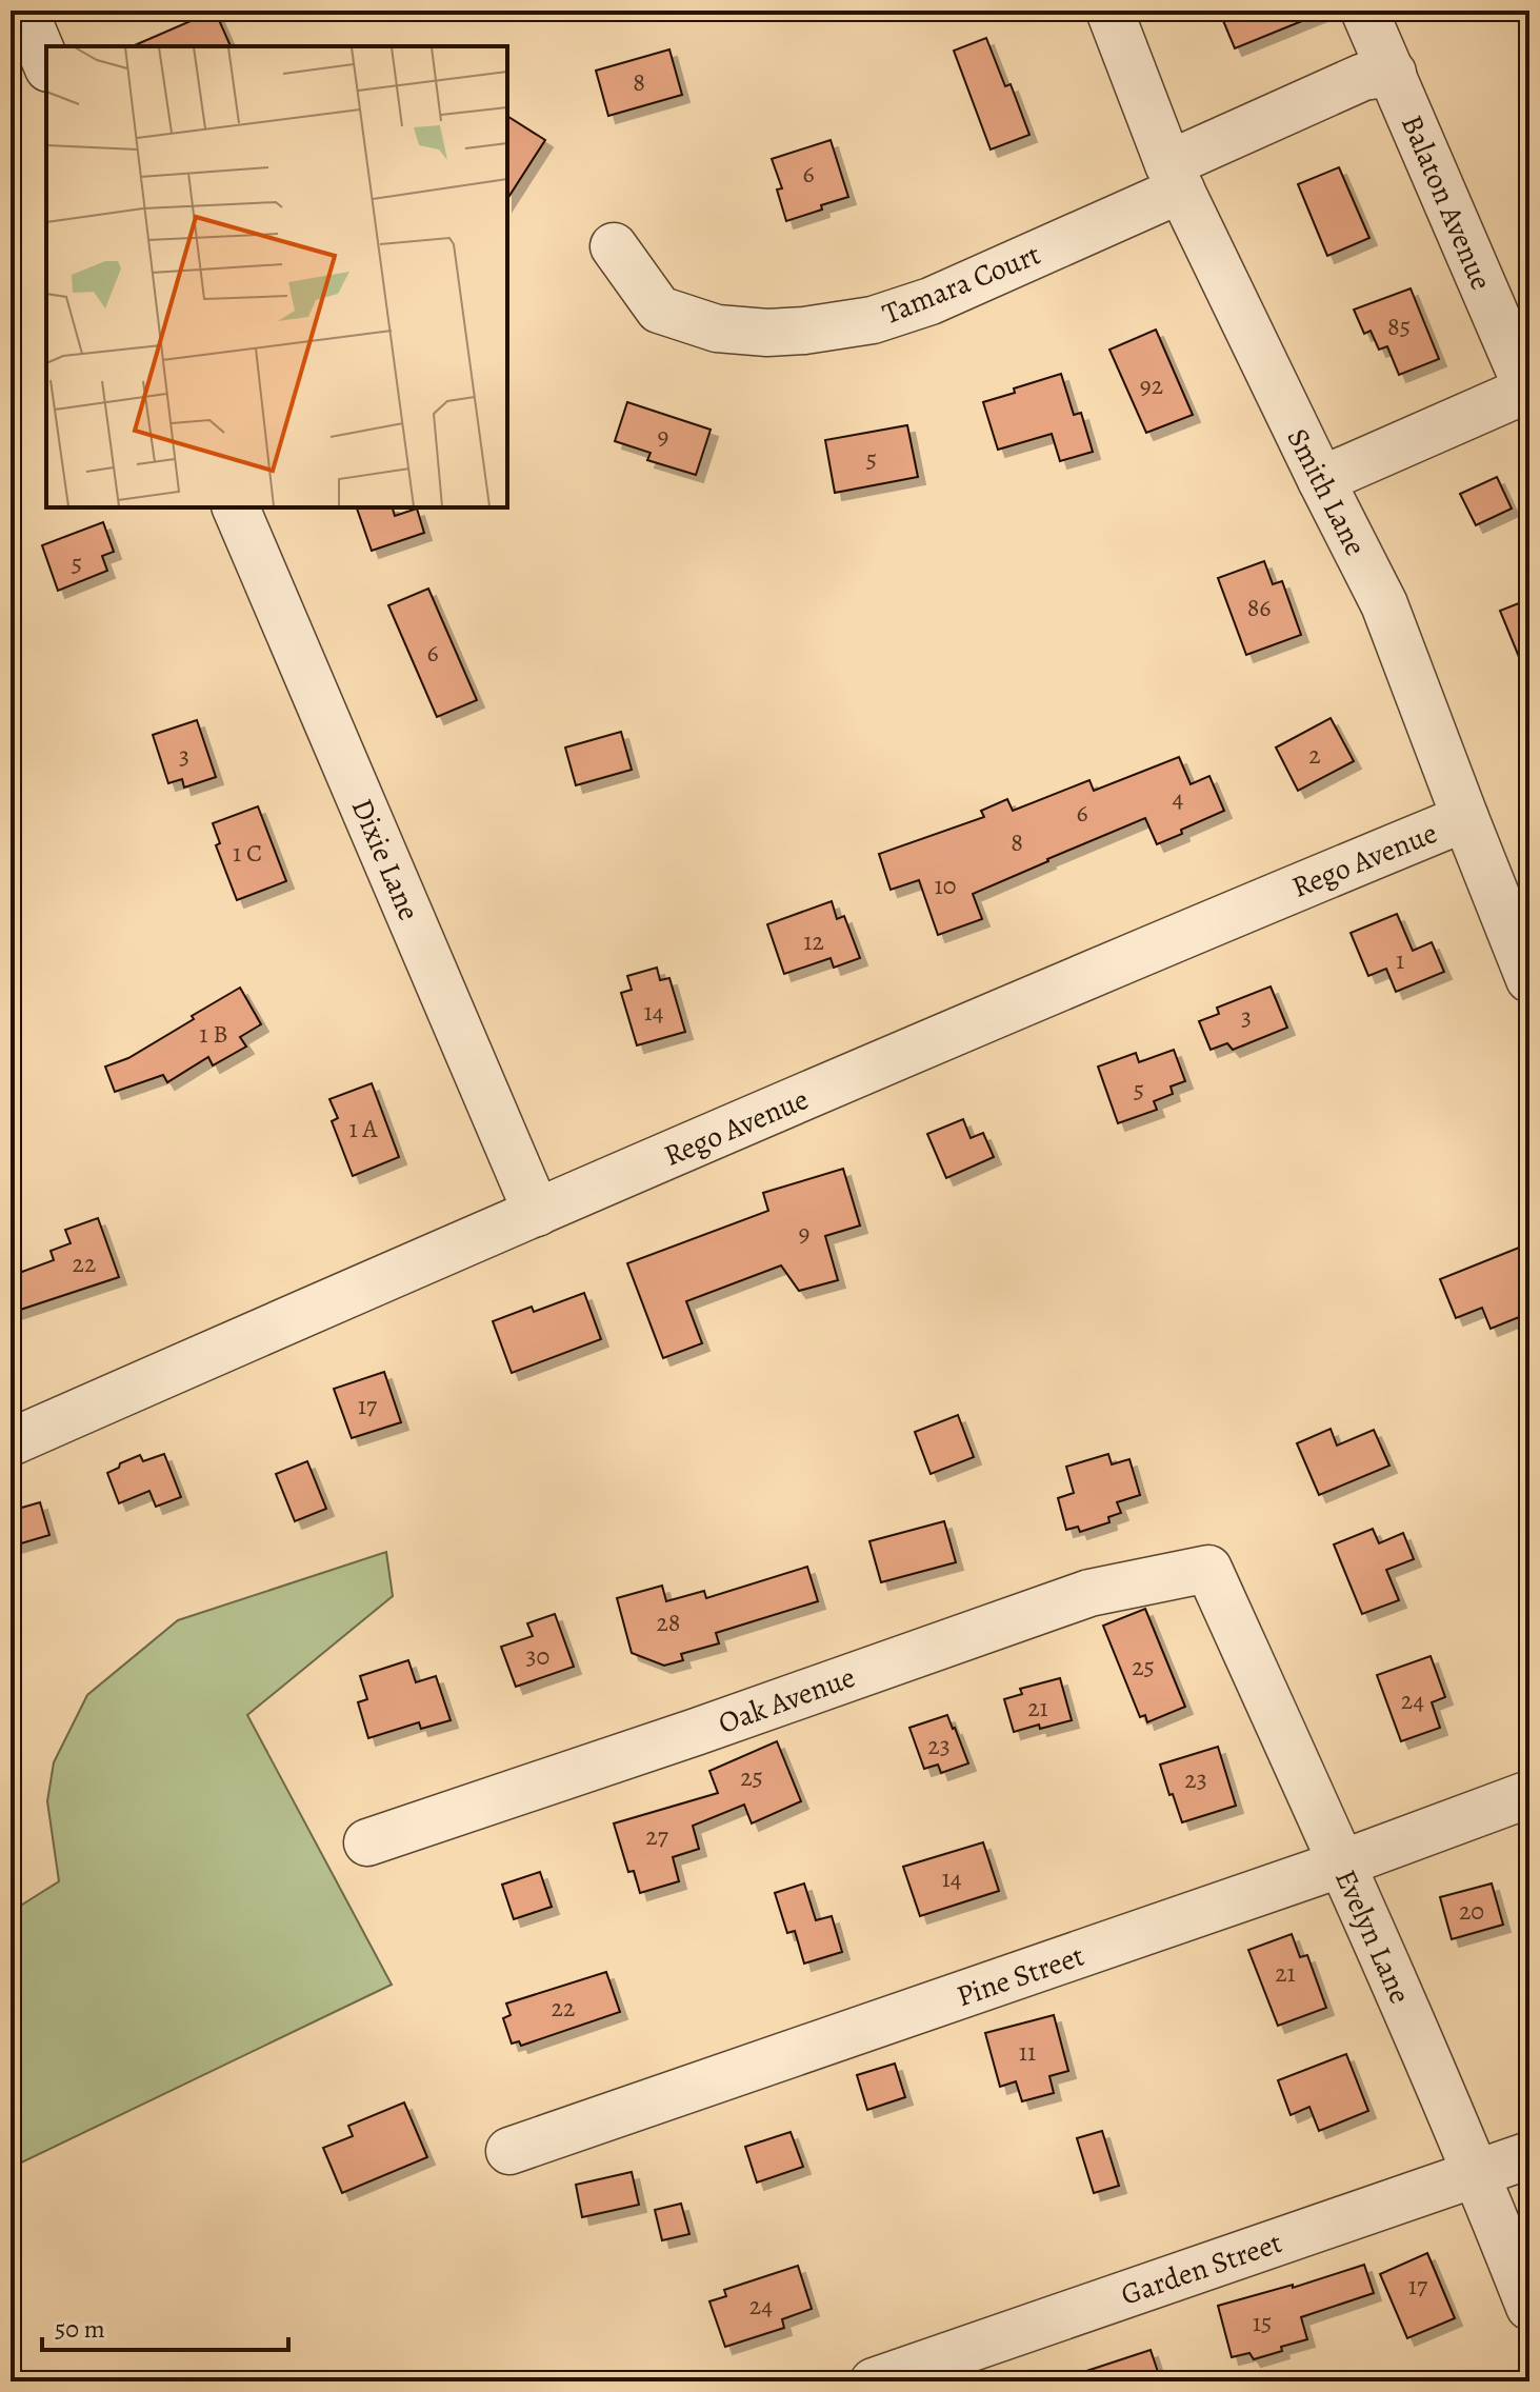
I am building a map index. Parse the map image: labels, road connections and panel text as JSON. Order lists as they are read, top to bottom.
{
  "streets": {
    "street": [
      "Balaton Avenue",
      "Tamara Court",
      "Smith Lane",
      "Dixie Lane",
      "Rego Avenue",
      "Oak Avenue",
      "Evelyn Lane",
      "Pine Street",
      "Garden Street"
    ]
  },
  "crossings": [
    ["Balaton Avenue", "Tamara Court"],
    ["Tamara Court", "Smith Lane"],
    ["Smith Lane", "Rego Avenue"],
    ["Dixie Lane", "Rego Avenue"],
    ["Oak Avenue", "Evelyn Lane"],
    ["Evelyn Lane", "Pine Street"],
    ["Evelyn Lane", "Garden Street"]
  ],
  "house_numbers": [
    "8",
    "6",
    "85",
    "92",
    "9",
    "5",
    "5",
    "86",
    "6",
    "2",
    "3",
    "4",
    "6",
    "8",
    "1 C",
    "10",
    "12",
    "1",
    "14",
    "3",
    "1 B",
    "5",
    "1 A",
    "9",
    "22",
    "17",
    "28",
    "30",
    "25",
    "24",
    "21",
    "23",
    "25",
    "23",
    "27",
    "14",
    "20",
    "21",
    "22",
    "11",
    "17",
    "24",
    "15"
  ],
  "scale_bar": "50 m"
}
